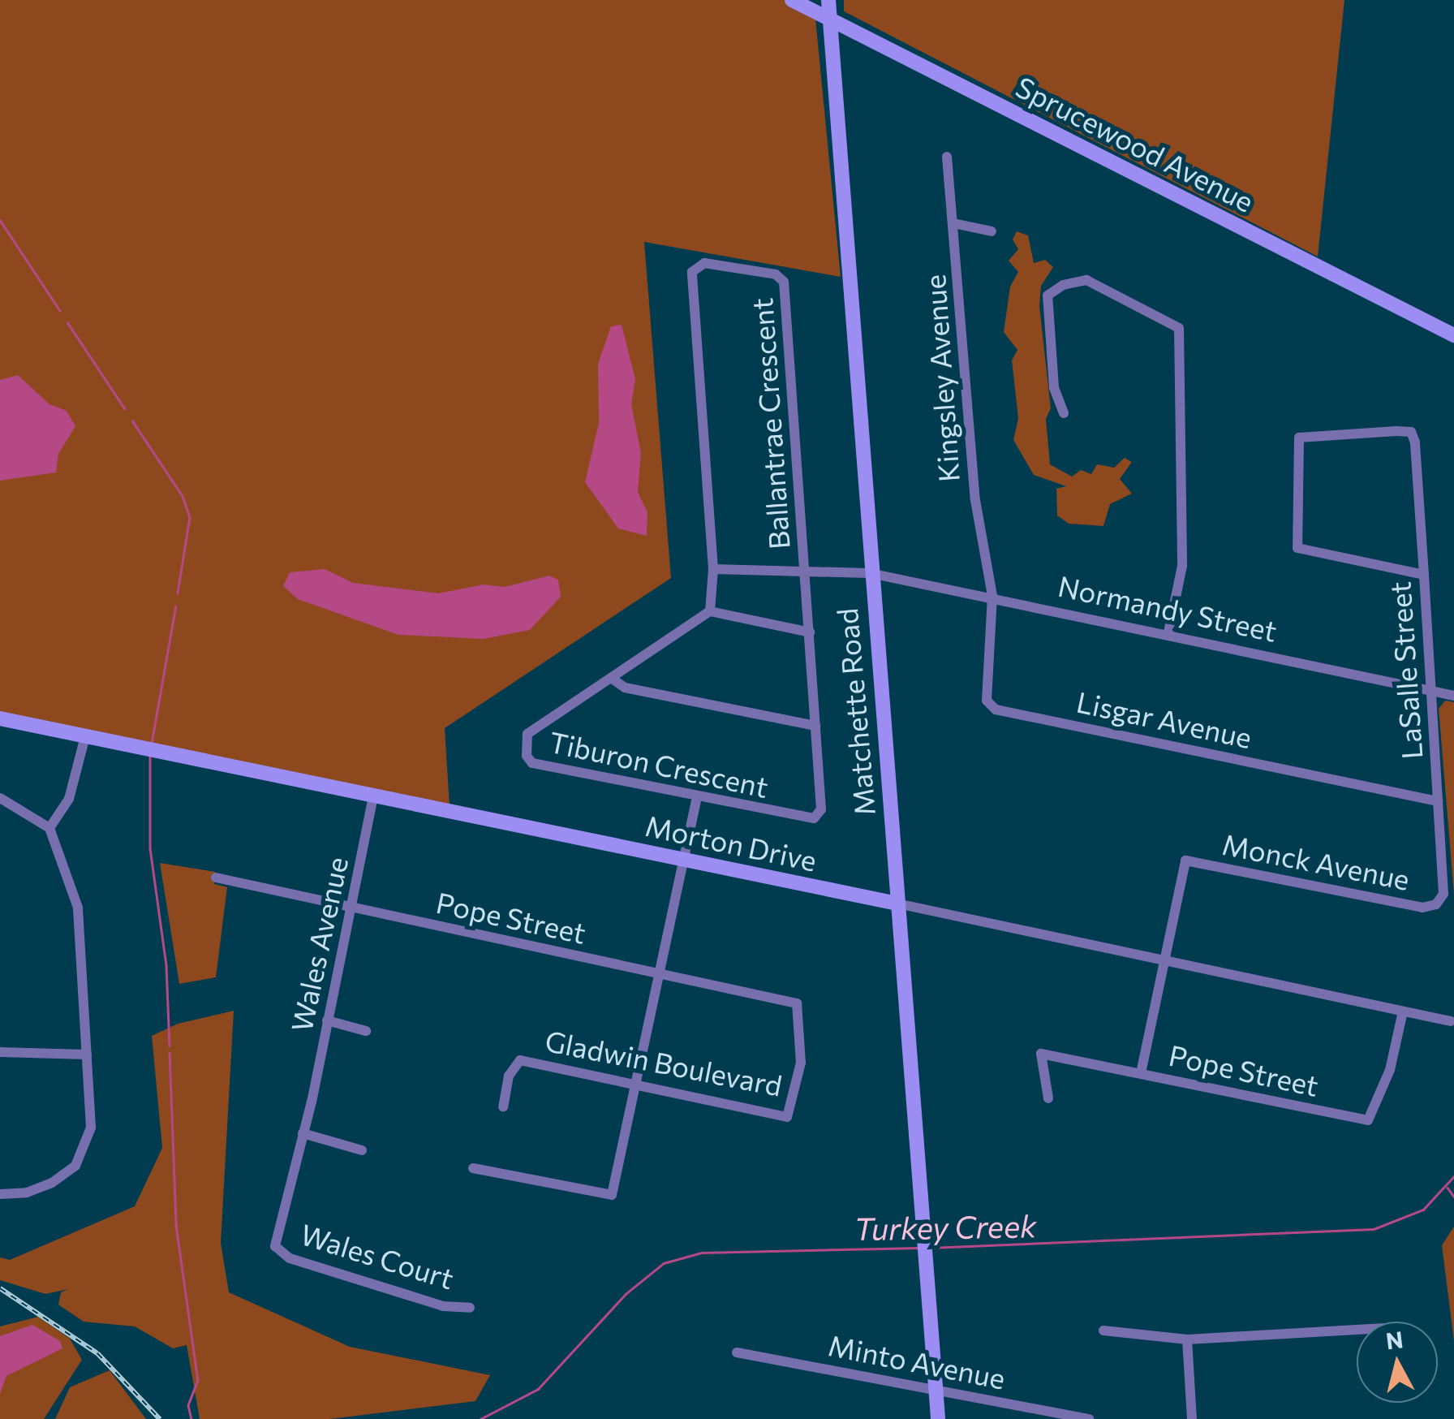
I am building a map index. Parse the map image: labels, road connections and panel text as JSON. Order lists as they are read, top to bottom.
{
  "streets": {
    "street": [
      "Sprucewood Avenue",
      "Kingsley Avenue",
      "Ballantrae Crescent",
      "Normandy Street",
      "LaSalle Street",
      "Matchette Road",
      "Lisgar Avenue",
      "Tiburon Crescent",
      "Morton Drive",
      "Monck Avenue",
      "Pope Street",
      "Wales Avenue",
      "Gladwin Boulevard",
      "Wales Court",
      "Minto Avenue"
    ]
  },
  "crossings": [
    ["Sprucewood Avenue", "Matchette Road"],
    ["Kingsley Avenue", "Normandy Street"],
    ["Kingsley Avenue", "Lisgar Avenue"],
    ["Ballantrae Crescent", "Normandy Street"],
    ["Ballantrae Crescent", "Tiburon Crescent"],
    ["Normandy Street", "LaSalle Street"],
    ["Normandy Street", "Matchette Road"],
    ["Normandy Street", "Lisgar Avenue"],
    ["Normandy Street", "Tiburon Crescent"],
    ["LaSalle Street", "Lisgar Avenue"],
    ["LaSalle Street", "Monck Avenue"],
    ["Matchette Road", "Morton Drive"],
    ["Matchette Road", "Minto Avenue"],
    ["Morton Drive", "Monck Avenue"],
    ["Morton Drive", "Pope Street"],
    ["Morton Drive", "Wales Avenue"],
    ["Pope Street", "Wales Avenue"],
    ["Pope Street", "Gladwin Boulevard"],
    ["Wales Avenue", "Wales Court"]
  ],
  "water": ["Turkey Creek"],
  "north": "top"
}
